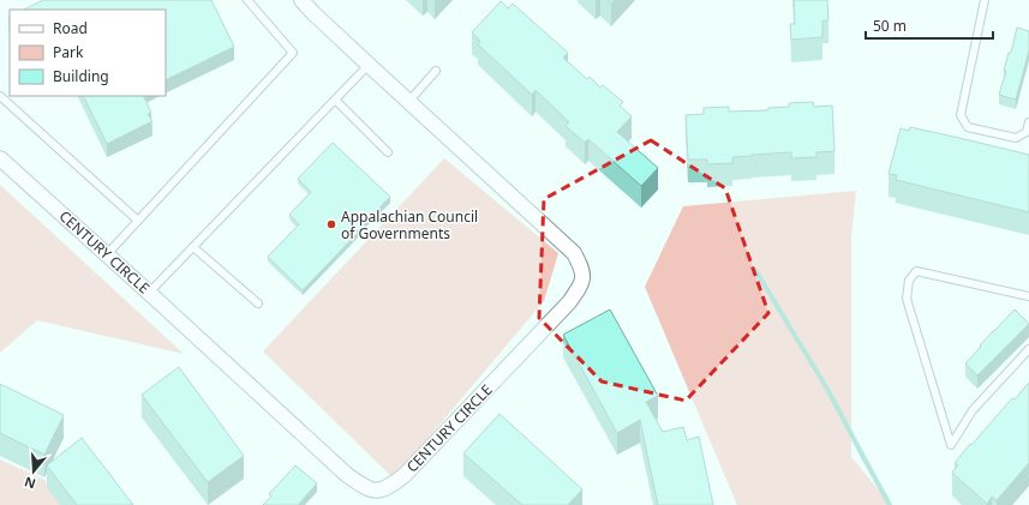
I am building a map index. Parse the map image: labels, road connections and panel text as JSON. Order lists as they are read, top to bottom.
{
  "streets": {
    "street": ["CENTURY CIRCLE"]
  },
  "places": ["Appalachian Council of Governments"],
  "legend": ["Road", "Park", "Building"],
  "scale_bar": "50 m",
  "north": "bottom"
}
